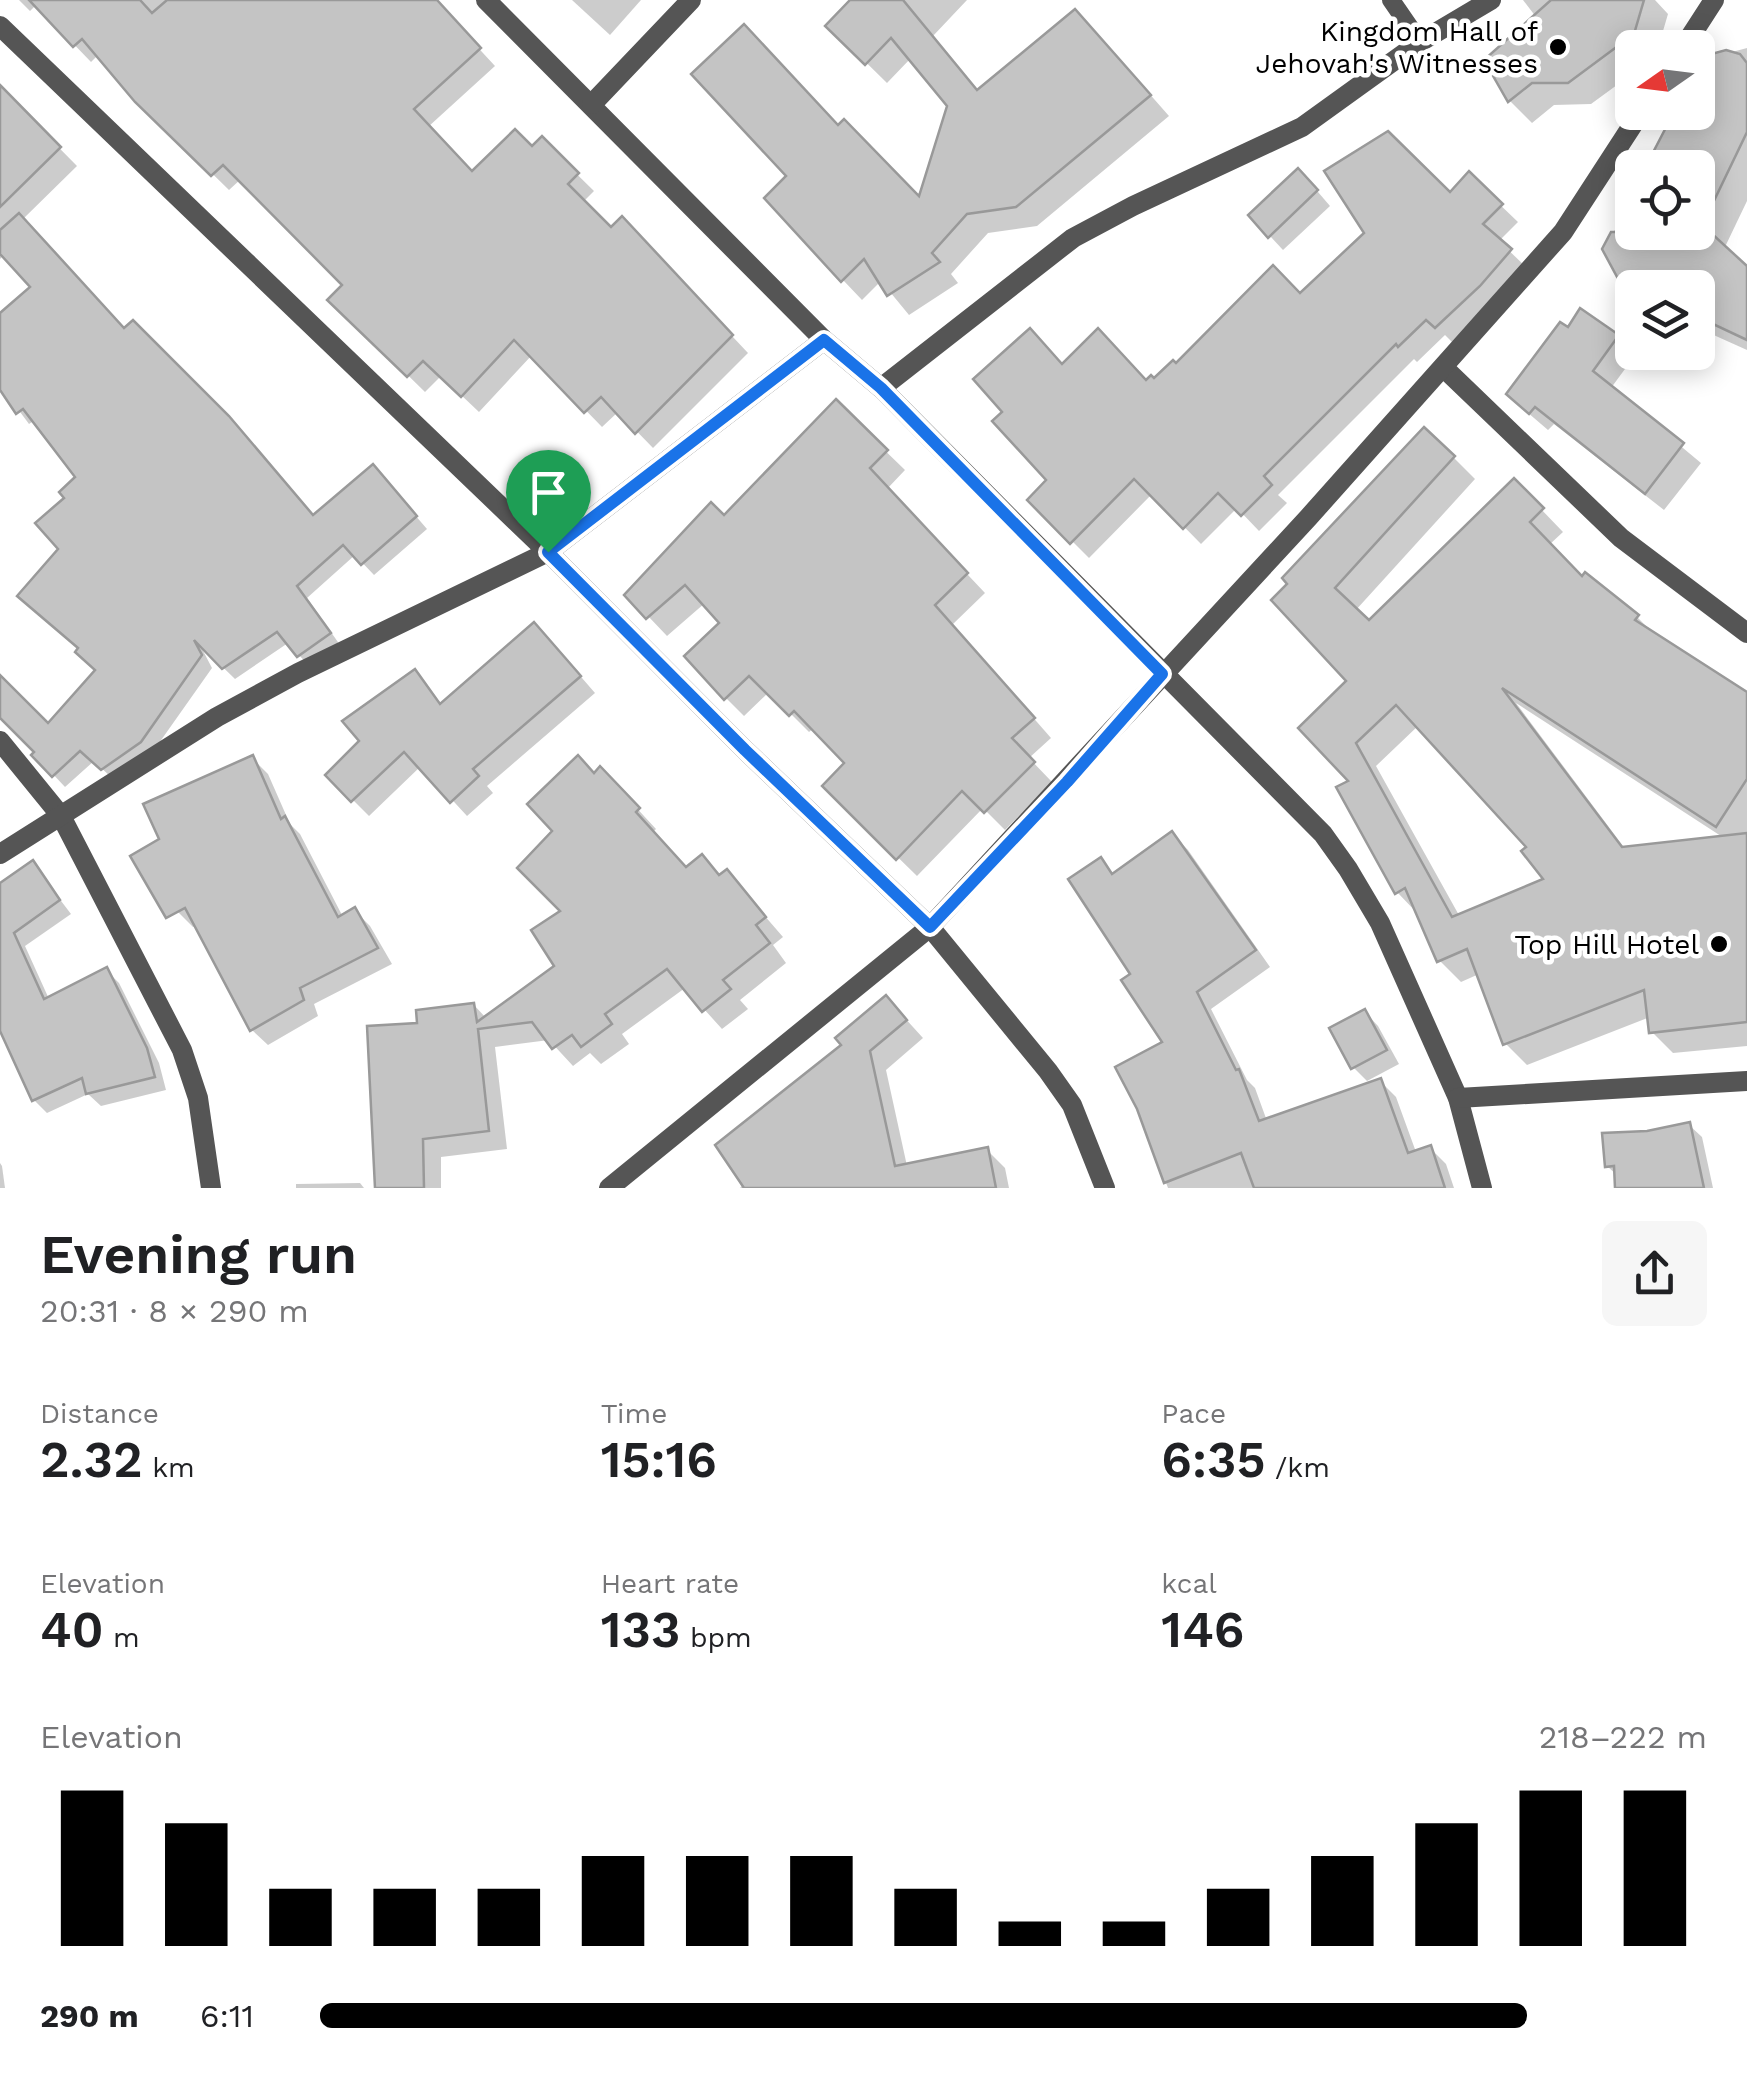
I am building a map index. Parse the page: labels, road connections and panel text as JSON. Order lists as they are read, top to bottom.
{
  "places": ["Kingdom Hall of Jehovah's Witnesses", "Top Hill Hotel"],
  "north": "left",
  "page": {
    "heading": ["Evening run", "20:31 · 8 × 290 m"],
    "stats": [
      ["Distance", "2.32 km"],
      ["Time", "15:16"],
      ["Pace", "6:35 /km"],
      ["Elevation", "40 m"],
      ["Heart rate", "133 bpm"],
      ["kcal", "146"]
    ],
    "chart": ["Elevation", "218–222 m"],
    "list": [
      {
        "name": "290 m",
        "note": "6:11"
      }
    ]
  }
}
